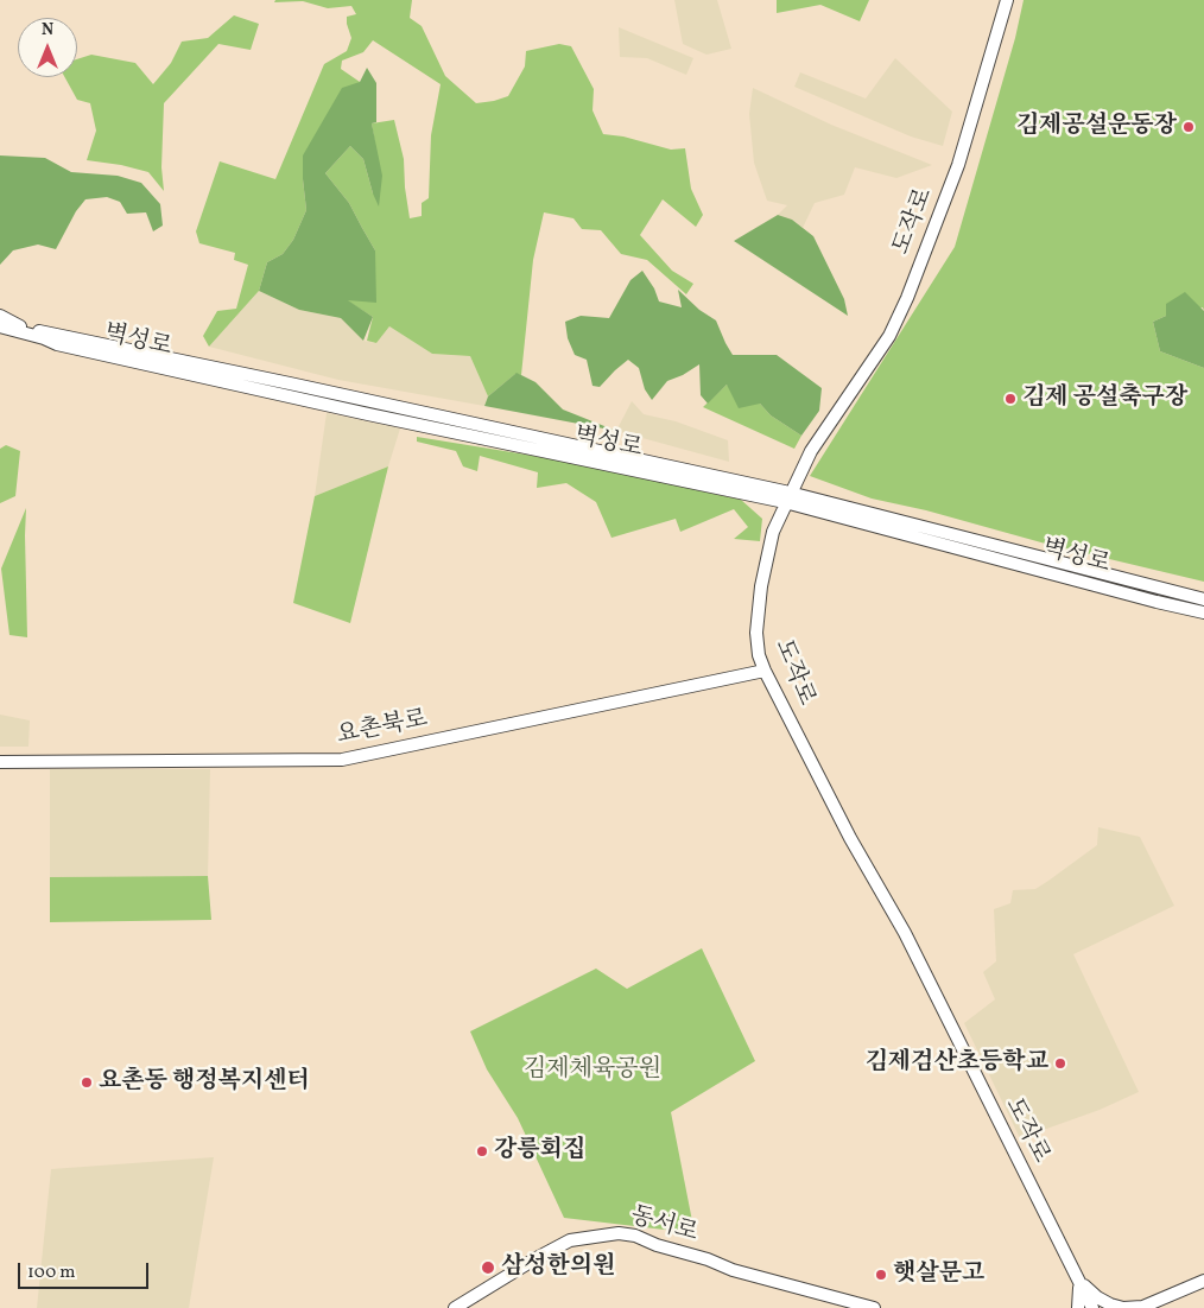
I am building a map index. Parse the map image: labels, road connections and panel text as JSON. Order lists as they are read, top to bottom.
{
  "streets": {
    "main road": [
      "도작로",
      "벽성로",
      "요촌북로",
      "동서로"
    ]
  },
  "crossings": [
    ["도작로", "벽성로"],
    ["도작로", "요촌북로"]
  ],
  "parks": ["김제체육공원"],
  "places": [
    "김제공설운동장",
    "김제 공설축구장",
    "김제검산초등학교",
    "요촌동 행정복지센터",
    "강릉회집",
    "삼성한의원",
    "햇살문고"
  ],
  "scale_bar": "100 m",
  "north": "top"
}
